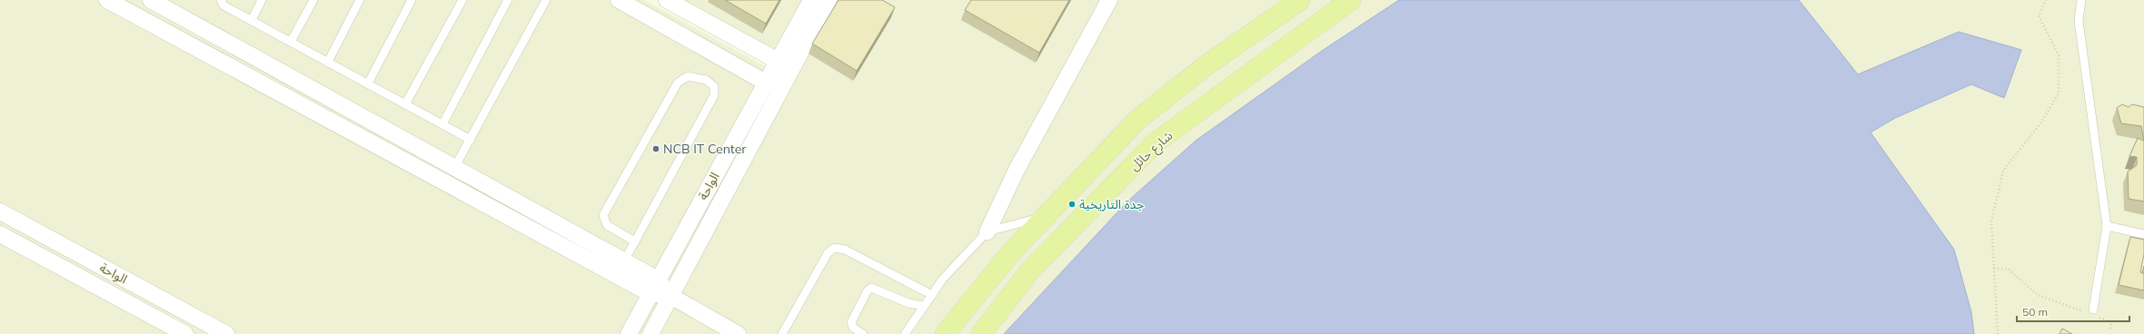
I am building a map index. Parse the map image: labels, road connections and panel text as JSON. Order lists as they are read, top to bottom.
{
  "streets": {
    "main road": ["شارع حائل"],
    "street": ["الواحة"]
  },
  "places": ["NCB IT Center", "جدة التاريخية"],
  "scale_bar": "50 m"
}
